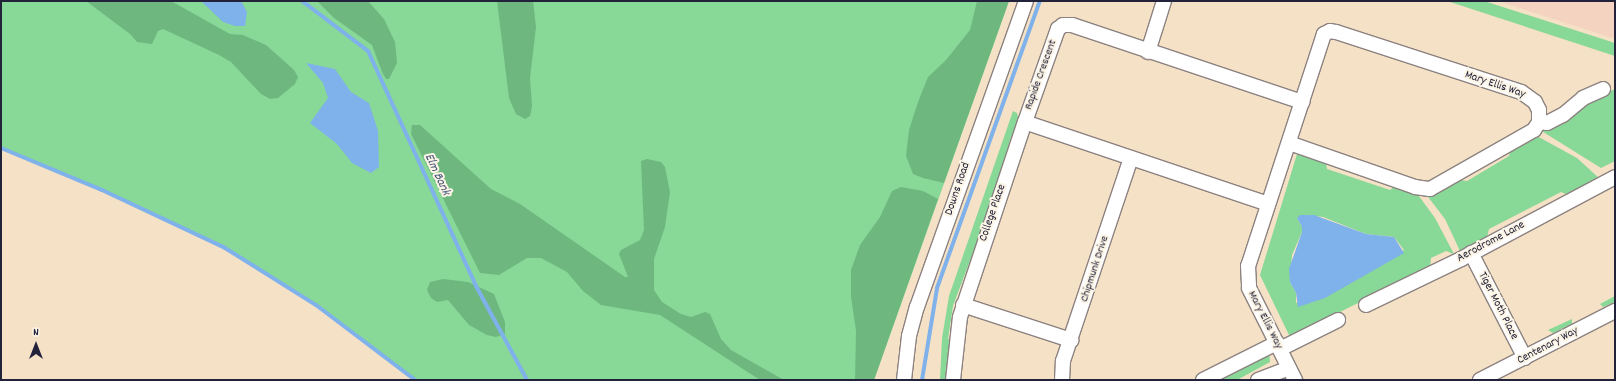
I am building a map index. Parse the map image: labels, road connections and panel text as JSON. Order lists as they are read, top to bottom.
{
  "streets": {
    "street": [
      "Rapide Crescent",
      "Mary Ellis Way",
      "Downs Road",
      "College Place",
      "Aerodrome Lane",
      "Chipmunk Drive",
      "Tiger Moth Place",
      "Centenary Way"
    ]
  },
  "crossings": [
    ["Rapide Crescent", "Mary Ellis Way"],
    ["Rapide Crescent", "College Place"],
    ["Rapide Crescent", "Chipmunk Drive"],
    ["Aerodrome Lane", "Tiger Moth Place"],
    ["Tiger Moth Place", "Centenary Way"]
  ],
  "water": ["Elm Bank"],
  "north": "top"
}
